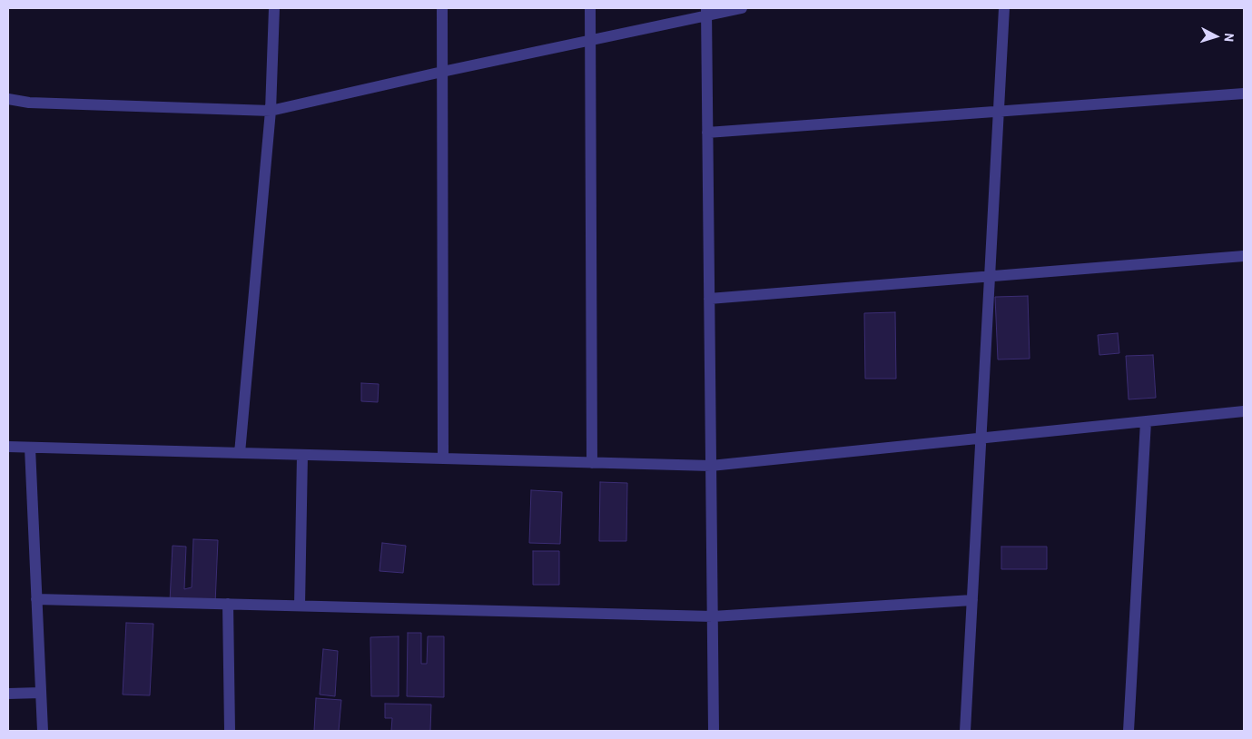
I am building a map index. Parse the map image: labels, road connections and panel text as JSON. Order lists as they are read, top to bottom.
{
  "north": "right"
}
